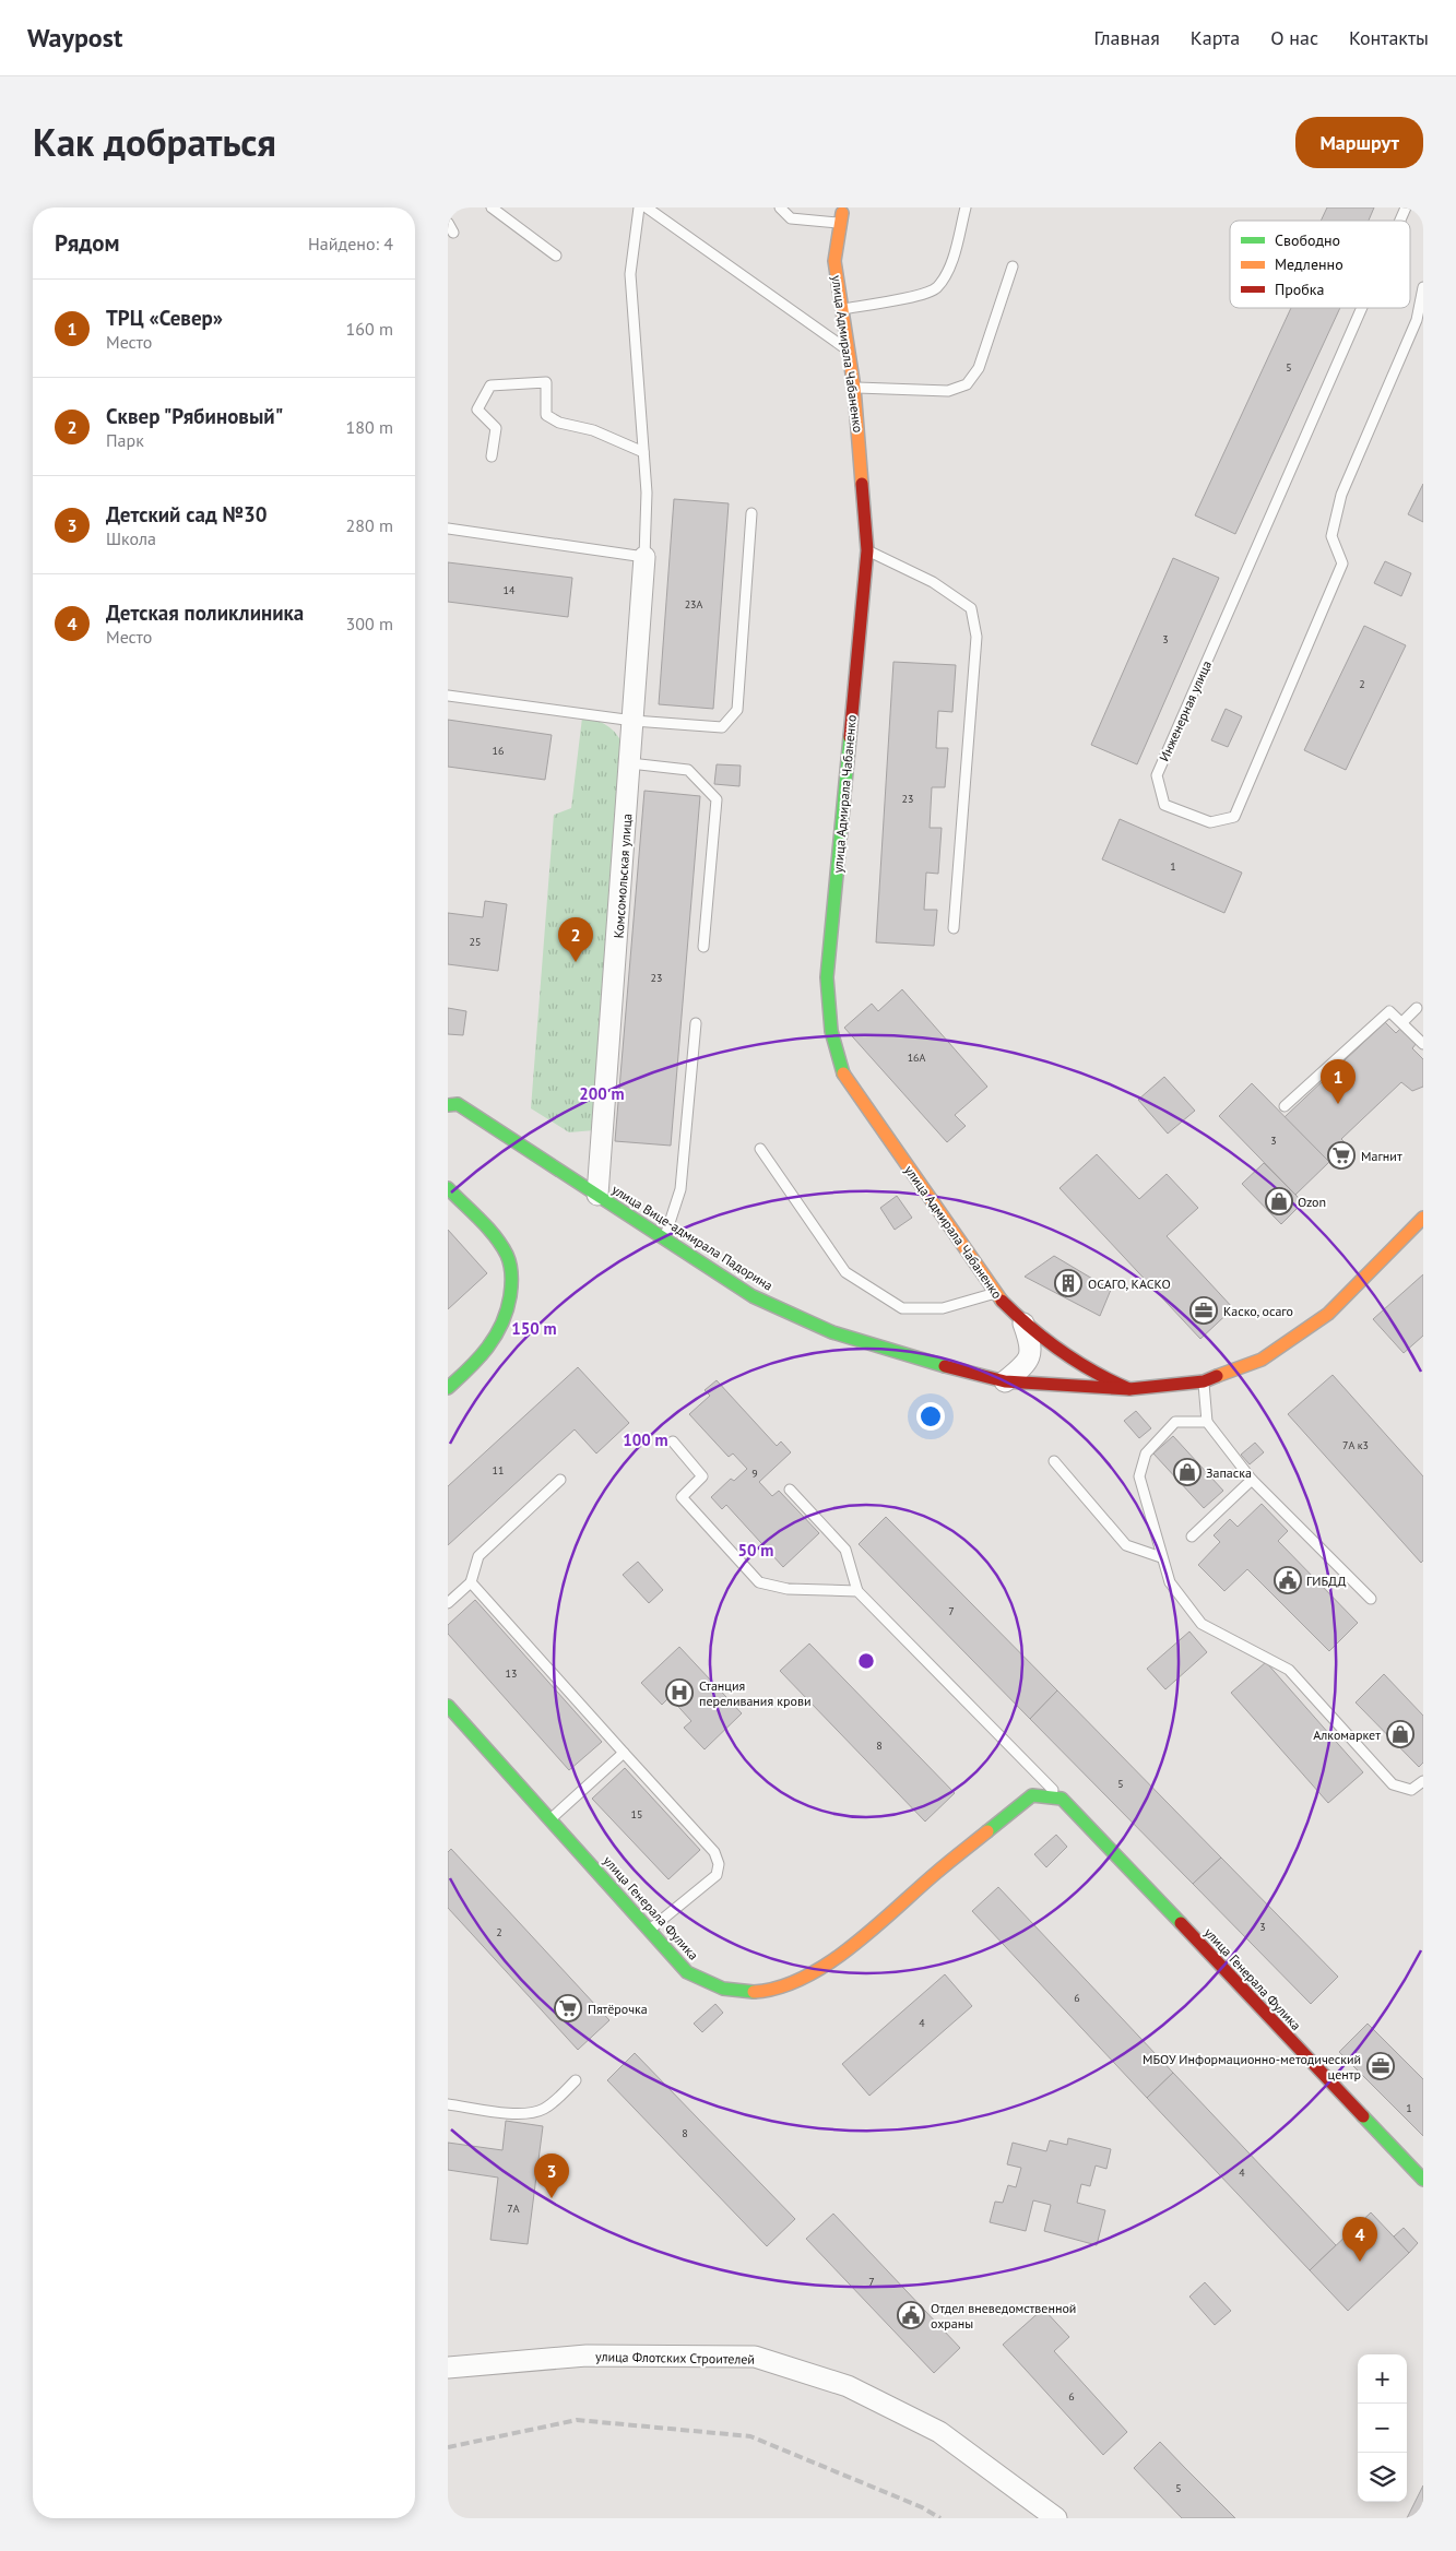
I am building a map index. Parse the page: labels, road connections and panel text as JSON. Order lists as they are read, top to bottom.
{
  "streets": {
    "street": [
      "улица Адмирала Чабаненко",
      "Комсомольская улица",
      "улица Вице-адмирала Падорина",
      "улица Генерала Фулика",
      "улица Флотских Строителей"
    ],
    "lane": ["Инженерная улица"]
  },
  "crossings": [
    ["улица Адмирала Чабаненко", "улица Вице-адмирала Падорина"],
    ["Комсомольская улица", "улица Вице-адмирала Падорина"]
  ],
  "places": {
    "supermarket": ["Магнит", "Пятёрочка"],
    "shop": ["Ozon", "Запаска", "Алкомаркет"],
    "building": ["ОСАГО, КАСКО"],
    "office": ["Каско, осаго", "МБОУ Информационно-методический центр"],
    "public building": ["ГИБДД", "Отдел вневедомственной охраны"],
    "hospital": ["Станция переливания крови"]
  },
  "house_numbers": [
    "5",
    "14",
    "23А",
    "3",
    "2",
    "16",
    "23",
    "1",
    "25",
    "23",
    "16А",
    "3",
    "7А к3",
    "11",
    "9",
    "7",
    "13",
    "8",
    "5",
    "15",
    "3",
    "2",
    "6",
    "4",
    "1",
    "8",
    "4",
    "7А",
    "7",
    "6",
    "5"
  ],
  "legend": ["Свободно", "Медленно", "Пробка"],
  "page": {
    "header": "Waypost",
    "nav": [
      "Главная",
      "Карта",
      "О нас",
      "Контакты"
    ],
    "title": "Как добраться",
    "buttons": "Маршрут",
    "heading": ["Рядом", "Найдено: 4"],
    "list": [
      {
        "mark": "1",
        "name": "ТРЦ «Север»",
        "note": "Место",
        "value": "160 m"
      },
      {
        "mark": "2",
        "name": "Сквер \"Рябиновый\"",
        "note": "Парк",
        "value": "180 m"
      },
      {
        "mark": "3",
        "name": "Детский сад №30",
        "note": "Школа",
        "value": "280 m"
      },
      {
        "mark": "4",
        "name": "Детская поликлиника",
        "note": "Место",
        "value": "300 m"
      }
    ],
    "pins": [
      "2",
      "1",
      "3",
      "4"
    ],
    "map_buttons": ["+", "−"]
  },
  "rings": [
    "200 m",
    "150 m",
    "100 m",
    "50 m"
  ]
}
